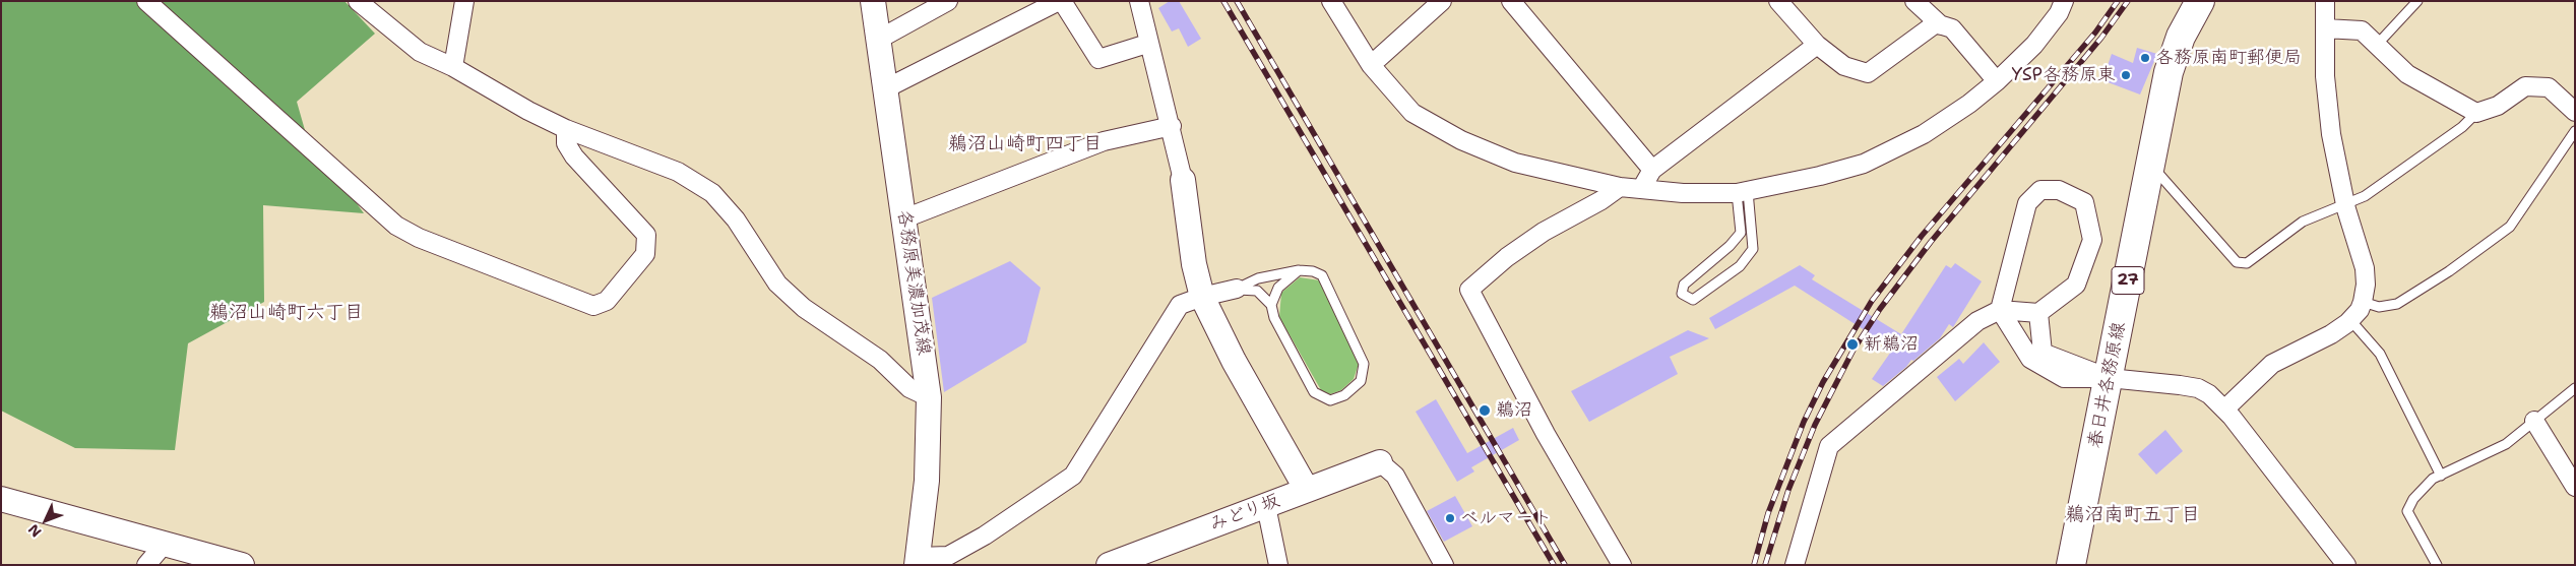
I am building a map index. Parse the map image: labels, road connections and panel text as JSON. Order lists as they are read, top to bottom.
{
  "streets": {
    "main road": ["27", "春日井各務原線"],
    "street": ["各務原美濃加茂線", "みどり坂"]
  },
  "districts": ["鵜沼山崎町四丁目", "鵜沼山崎町六丁目", "鵜沼南町五丁目"],
  "places": [
    "各務原南町郵便局",
    "YSP各務原東",
    "新鵜沼",
    "鵜沼",
    "ベルマート"
  ],
  "north": "bottom left"
}
